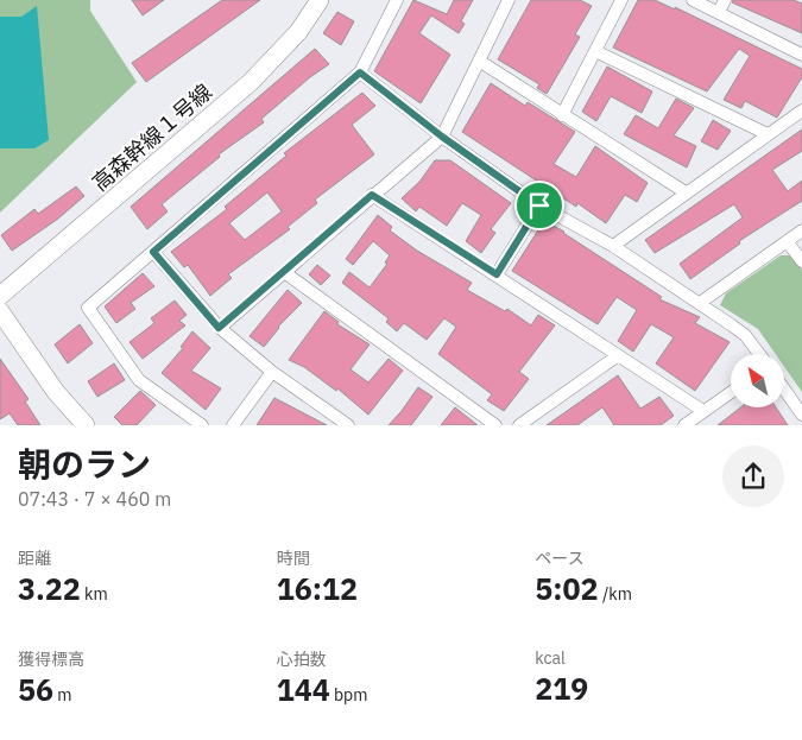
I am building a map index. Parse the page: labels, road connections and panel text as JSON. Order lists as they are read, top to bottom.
{
  "streets": {
    "street": ["高森幹線１号線"]
  },
  "north": "top left",
  "page": {
    "heading": ["朝のラン", "07:43 · 7 × 460 m"],
    "stats": [
      ["距離", "3.22 km"],
      ["時間", "16:12"],
      ["ペース", "5:02 /km"],
      ["獲得標高", "56 m"],
      ["心拍数", "144 bpm"],
      ["kcal", "219"]
    ]
  }
}
